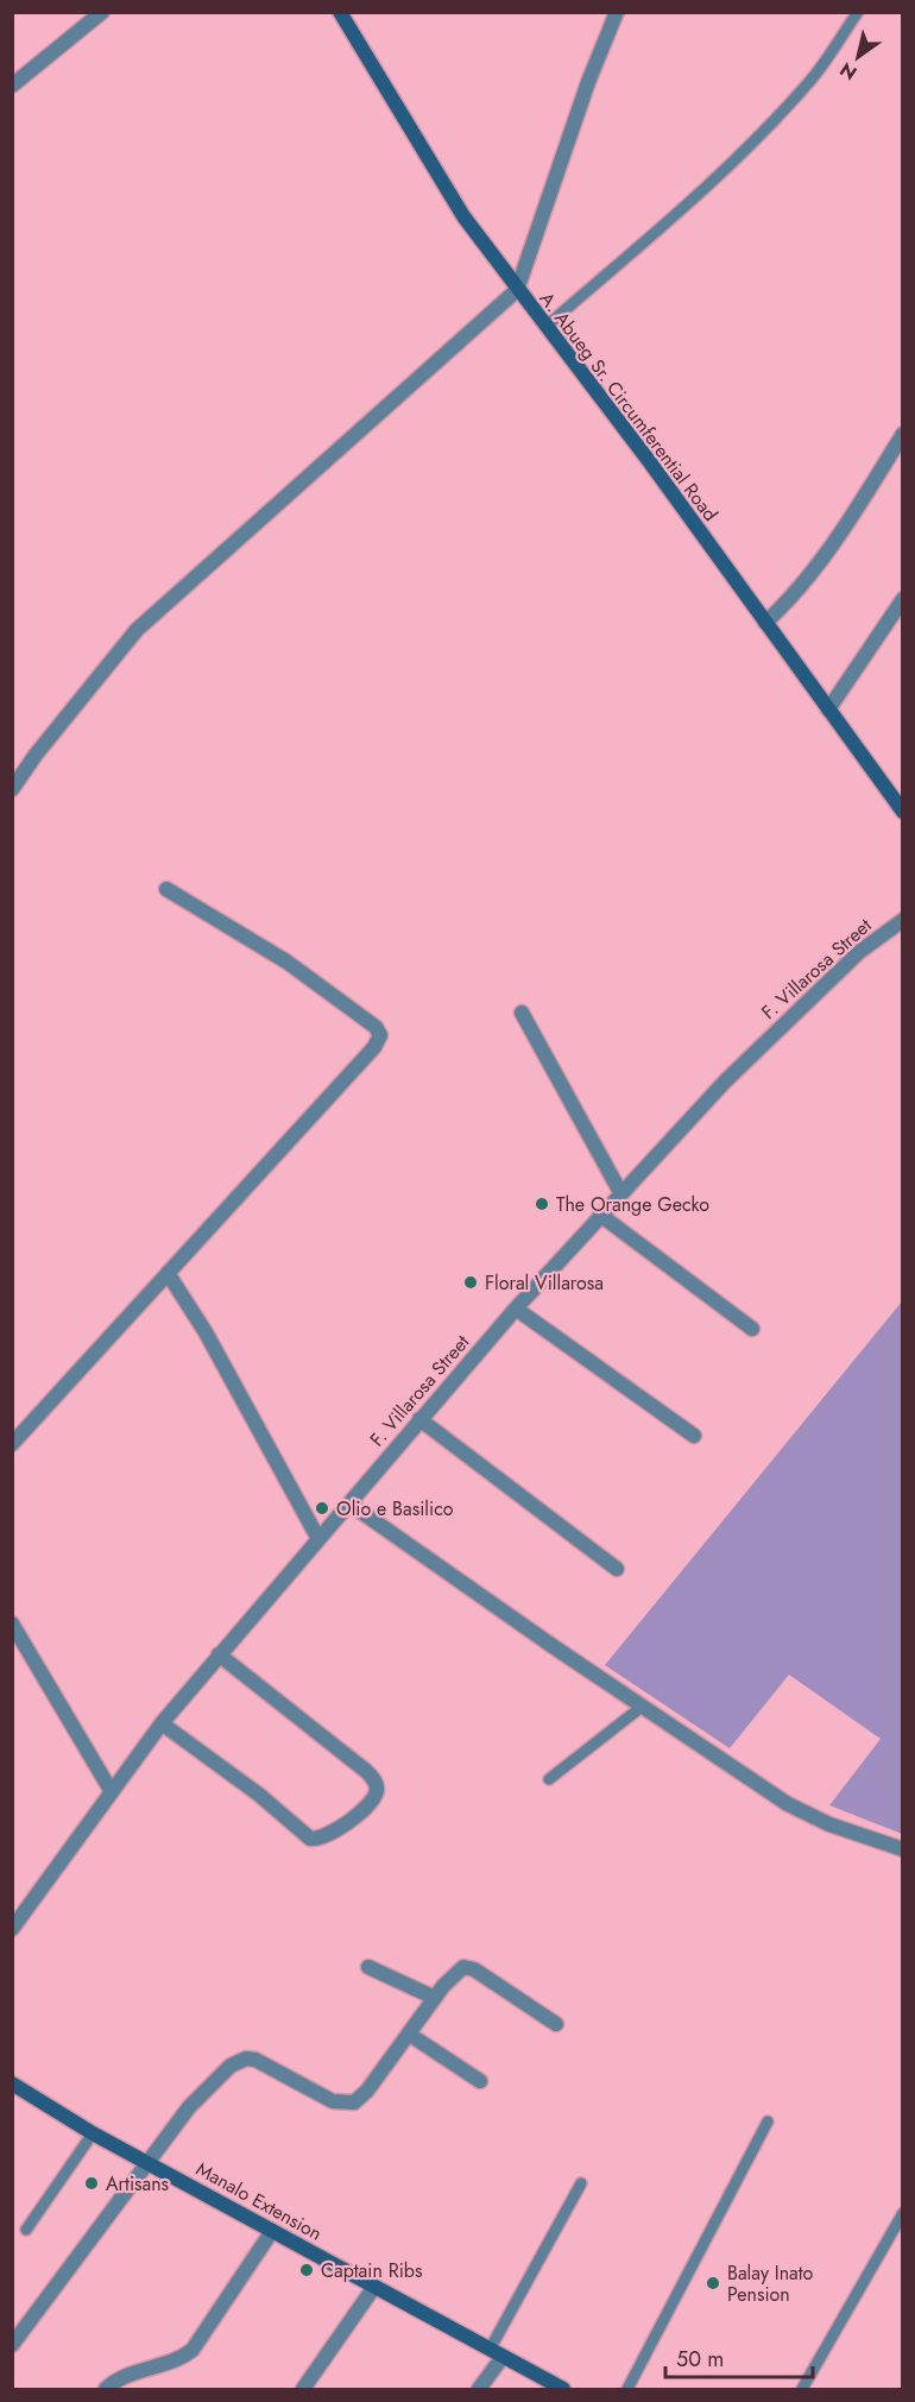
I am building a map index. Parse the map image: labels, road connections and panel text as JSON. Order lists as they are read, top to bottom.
{
  "streets": {
    "street": ["A. Abueg Sr. Circumferential Road", "F. Villarosa Street", "Manalo Extension"]
  },
  "places": [
    "The Orange Gecko",
    "Floral Villarosa",
    "Olio e Basilico",
    "Artisans",
    "Captain Ribs",
    "Balay Inato Pension"
  ],
  "scale_bar": "50 m",
  "north": "bottom left"
}
